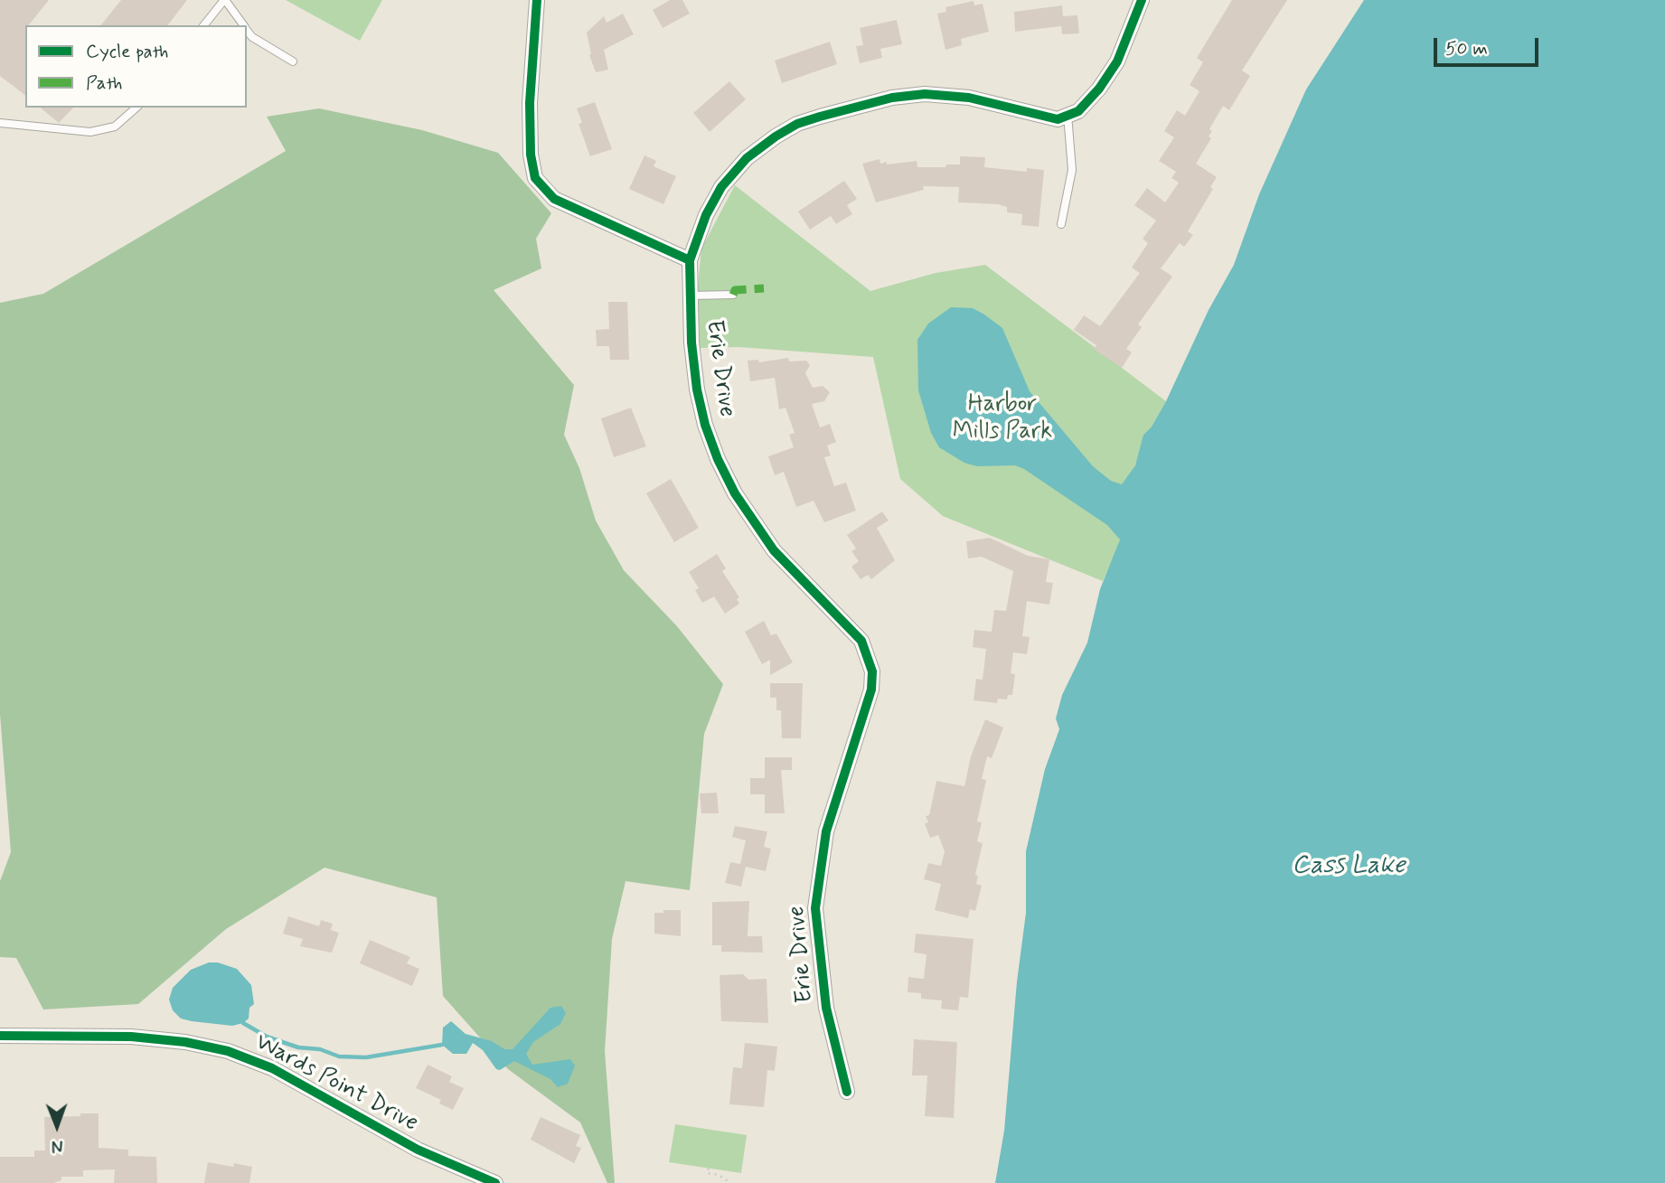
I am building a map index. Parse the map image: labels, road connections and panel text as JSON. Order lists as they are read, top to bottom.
{
  "streets": {
    "street": ["Erie Drive", "Wards Point Drive"]
  },
  "water": ["Cass Lake"],
  "parks": ["Harbor Mills Park"],
  "legend": ["Cycle path", "Path"],
  "scale_bar": "50 m",
  "north": "bottom"
}
